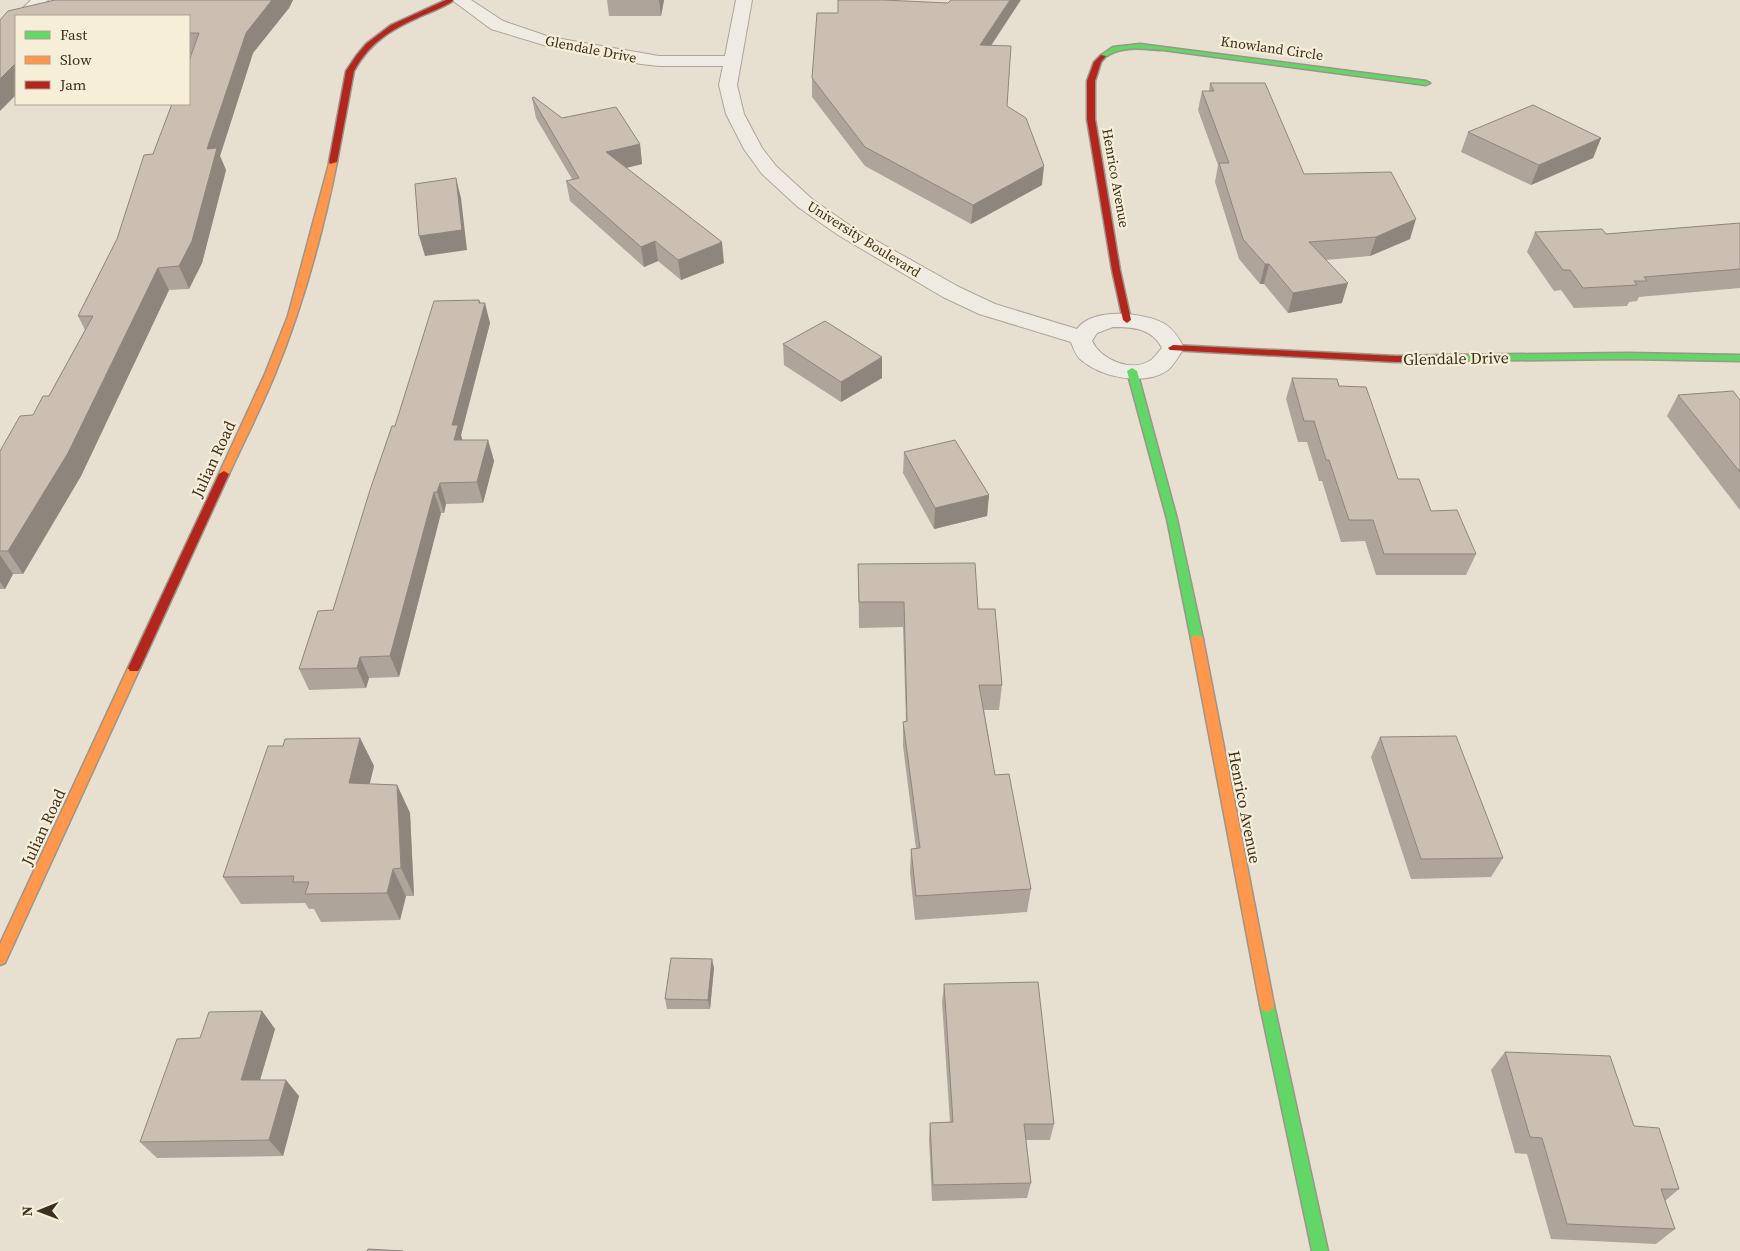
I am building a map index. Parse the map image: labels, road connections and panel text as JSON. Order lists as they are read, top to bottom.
{
  "streets": {
    "street": [
      "Knowland Circle",
      "Glendale Drive",
      "Henrico Avenue",
      "University Boulevard",
      "Julian Road"
    ]
  },
  "crossings": [
    ["Knowland Circle", "Henrico Avenue"],
    ["Glendale Drive", "Henrico Avenue"],
    ["Glendale Drive", "University Boulevard"],
    ["Henrico Avenue", "University Boulevard"]
  ],
  "legend": ["Fast", "Slow", "Jam"],
  "north": "left"
}
